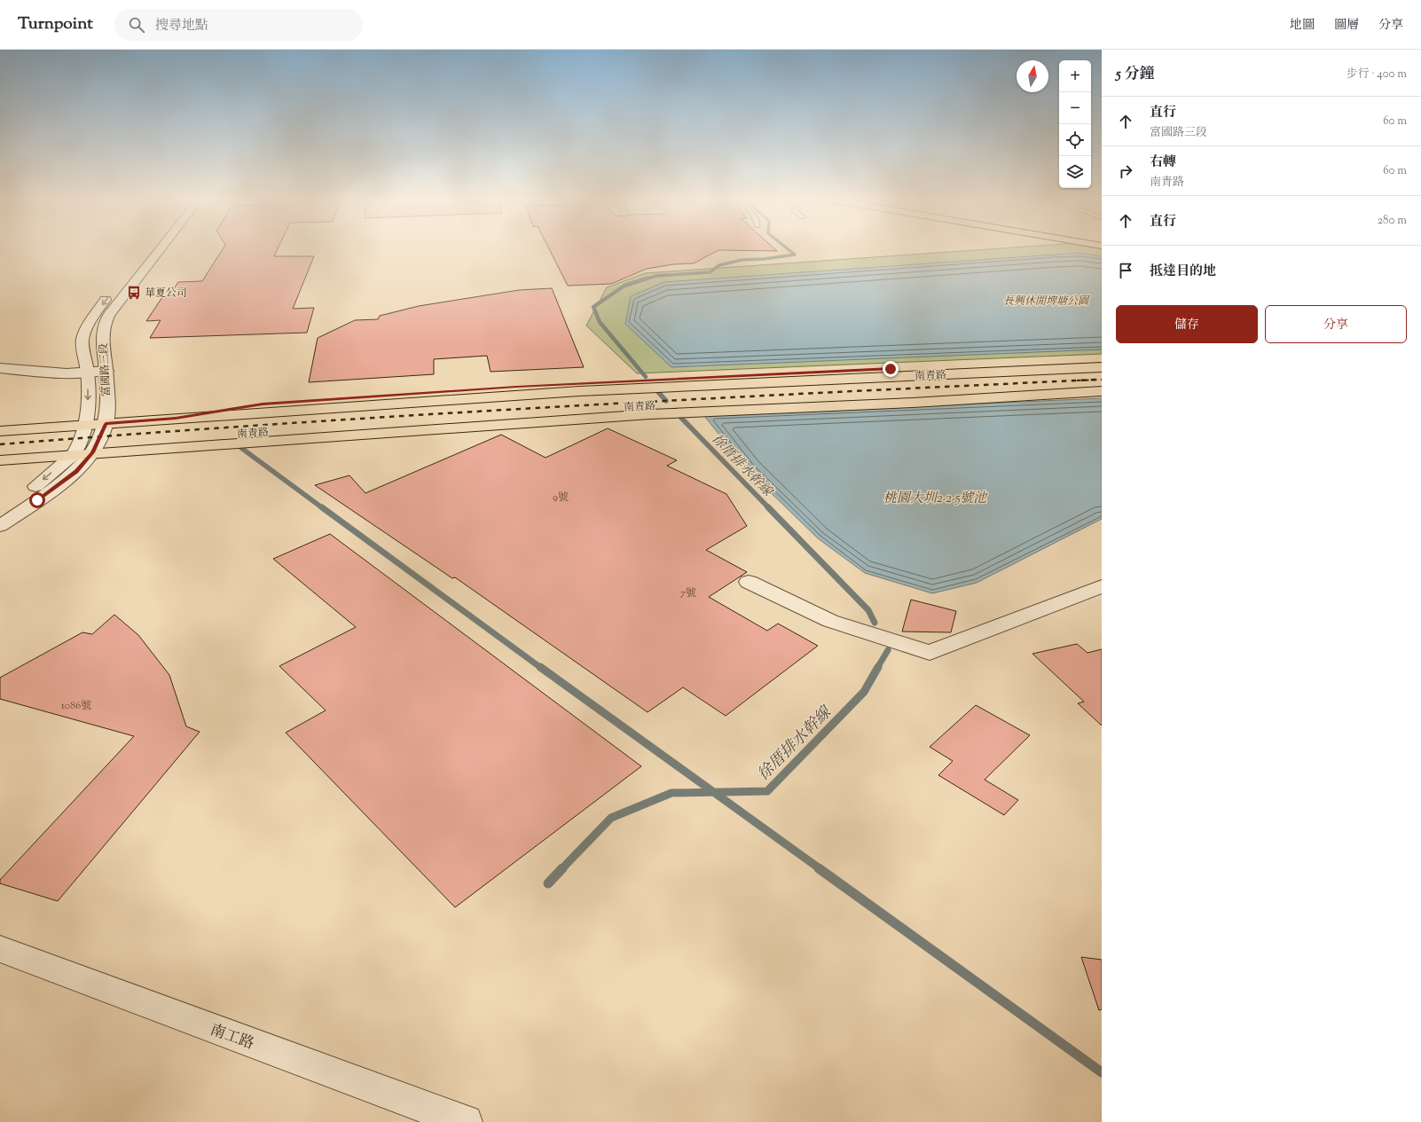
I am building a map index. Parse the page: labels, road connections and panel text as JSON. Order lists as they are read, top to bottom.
{
  "streets": {
    "main road": ["南青路"],
    "street": ["富國路三段", "南工路"]
  },
  "crossings": [
    ["富國路三段", "南青路"]
  ],
  "water": ["徐厝排水幹線", "桃園大圳2-2-5號池"],
  "parks": ["長興休閒埤塘公園"],
  "places": {
    "bus stop": ["華夏公司"]
  },
  "house_numbers": ["9號", "7號", "1086號"],
  "north": "top",
  "page": {
    "header": "Turnpoint",
    "search": "搜尋地點",
    "nav": ["地圖", "圖層", "分享"],
    "heading": ["5 分鐘", "步行 · 400 m"],
    "map_buttons": ["+", "−"],
    "list": [
      ["直行", "富國路三段", "60 m"],
      ["右轉", "南青路", "60 m"],
      ["直行", "280 m"],
      "抵達目的地"
    ],
    "buttons": ["儲存", "分享"]
  }
}
